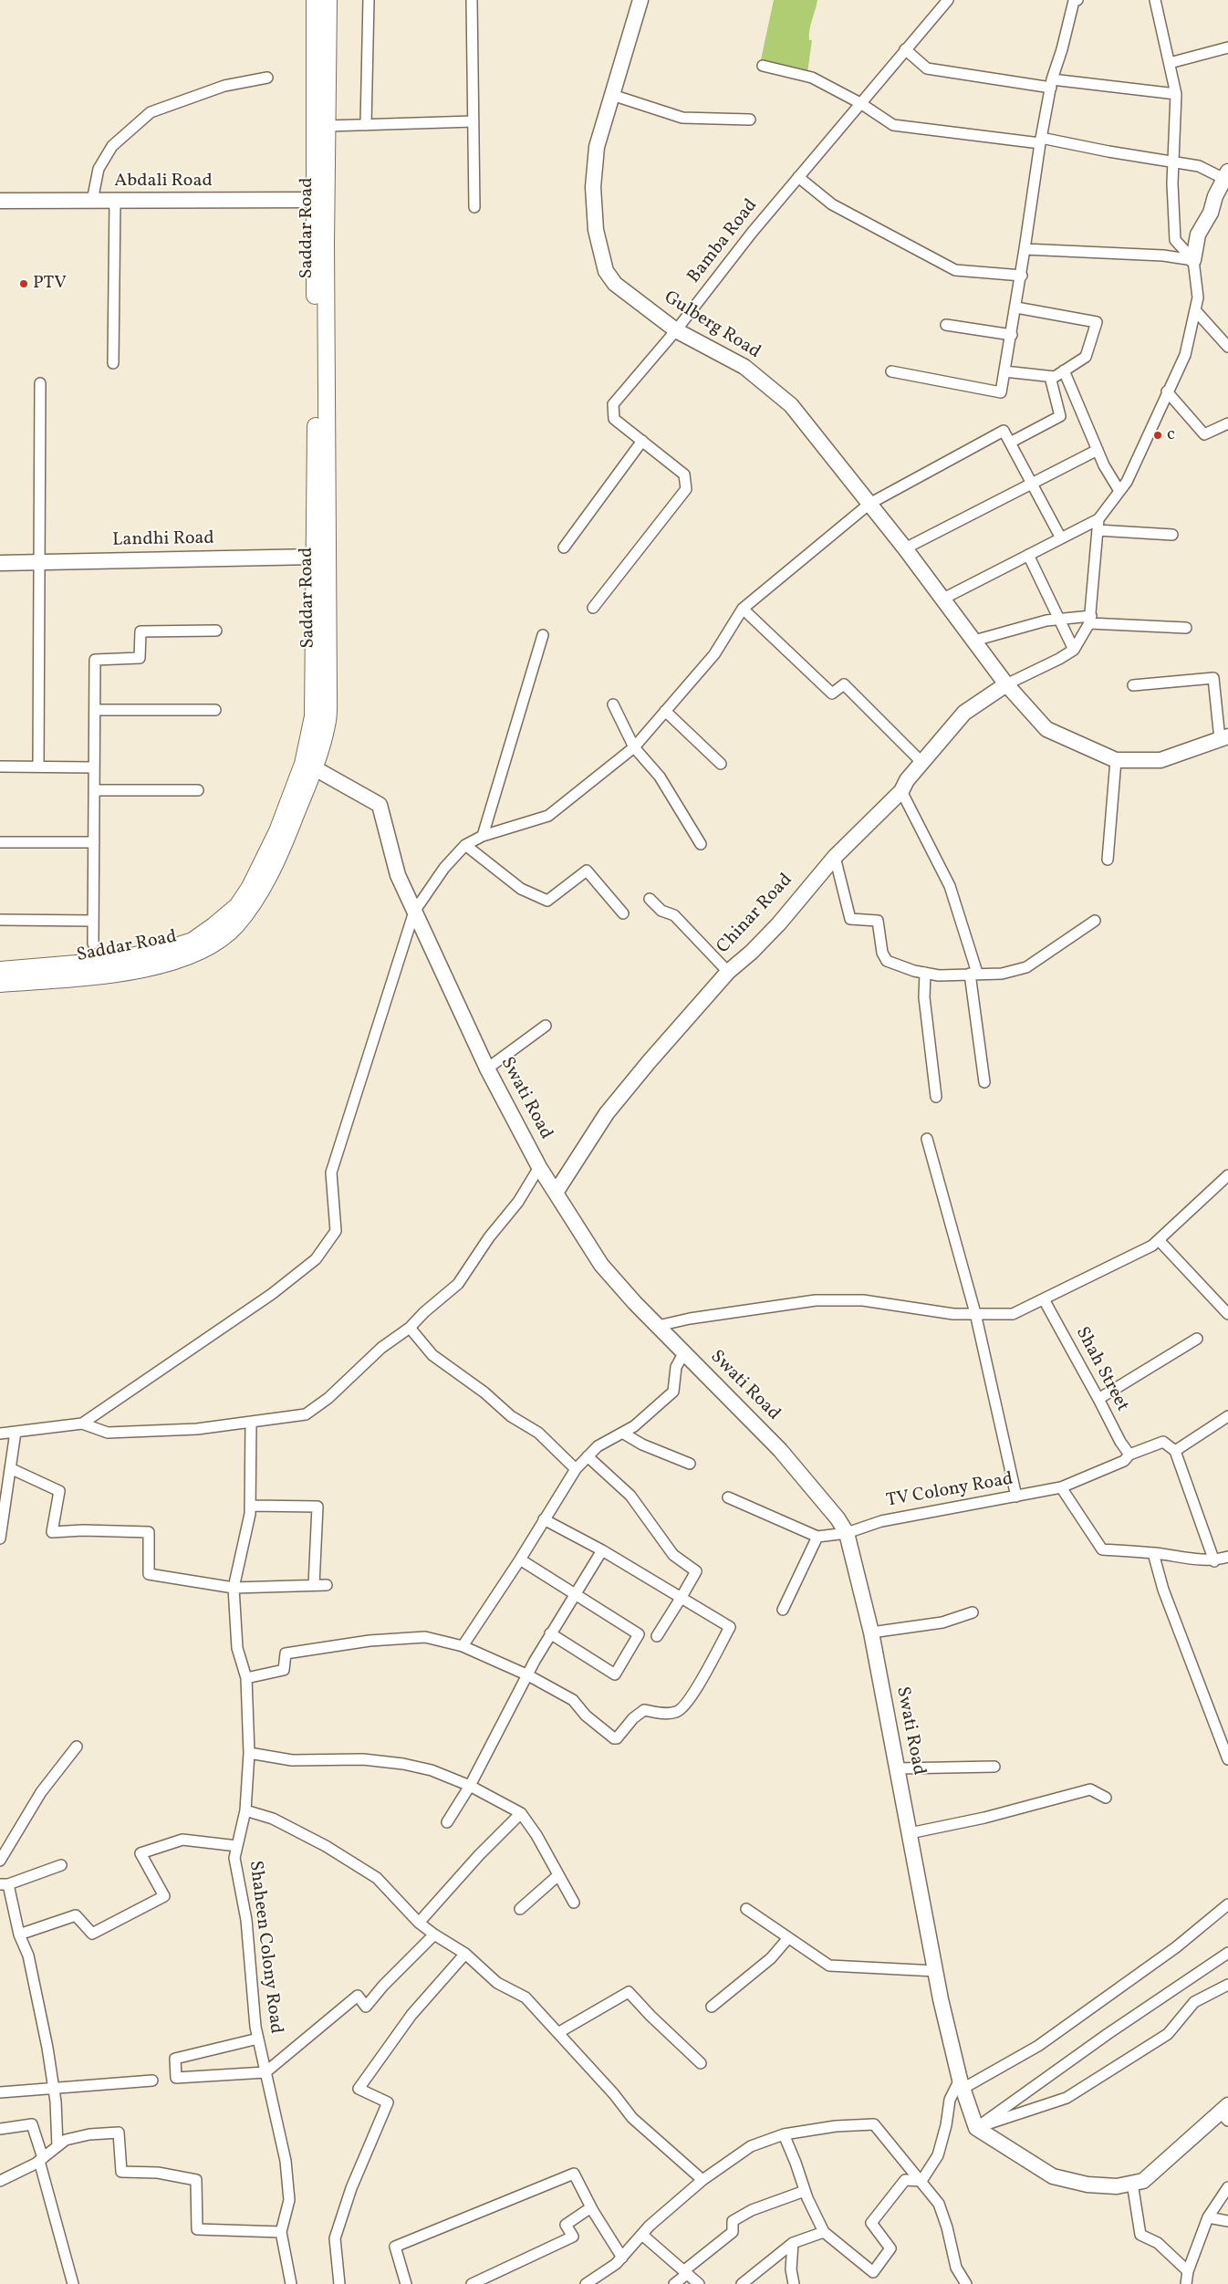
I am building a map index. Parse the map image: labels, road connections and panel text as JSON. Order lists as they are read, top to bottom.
{
  "streets": {
    "main road": ["Saddar Road"],
    "street": [
      "Abdali Road",
      "Bamba Road",
      "Gulberg Road",
      "Landhi Road",
      "Chinar Road",
      "Swati Road",
      "Shah Street",
      "TV Colony Road",
      "Shaheen Colony Road"
    ]
  },
  "crossings": [
    ["Abdali Road", "Saddar Road"],
    ["Saddar Road", "Landhi Road"],
    ["Saddar Road", "Swati Road"],
    ["Bamba Road", "Gulberg Road"],
    ["Gulberg Road", "Chinar Road"],
    ["Chinar Road", "Swati Road"],
    ["Swati Road", "TV Colony Road"],
    ["Shah Street", "TV Colony Road"]
  ],
  "places": ["PTV", "c"]
}
